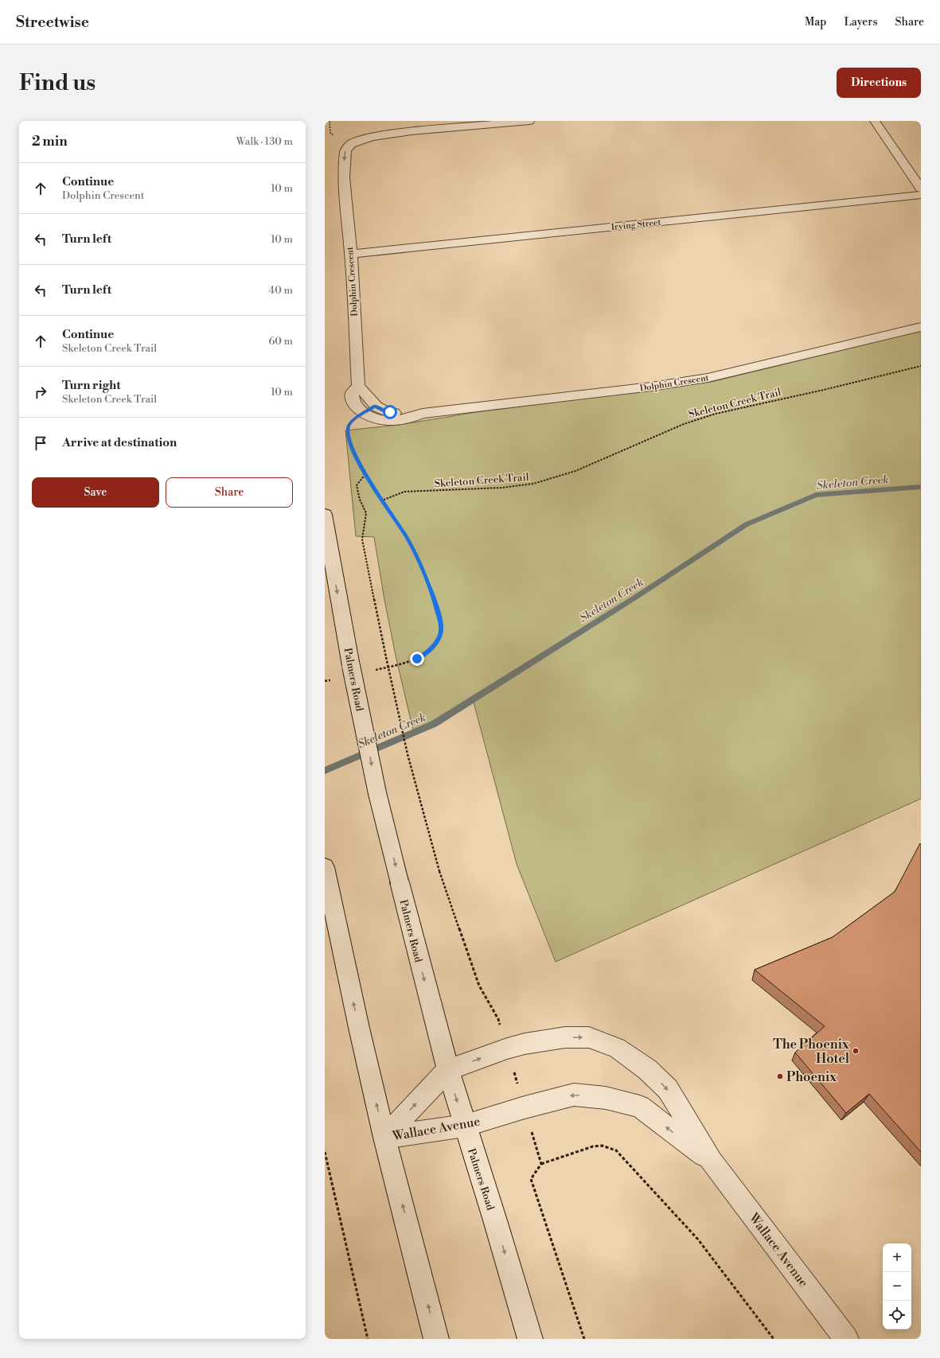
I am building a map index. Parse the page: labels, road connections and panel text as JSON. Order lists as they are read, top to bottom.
{
  "streets": {
    "street": [
      "Irving Street",
      "Dolphin Crescent",
      "Palmers Road",
      "Wallace Avenue"
    ],
    "path": ["Skeleton Creek Trail"]
  },
  "crossings": [
    ["Irving Street", "Dolphin Crescent"],
    ["Palmers Road", "Wallace Avenue"]
  ],
  "water": ["Skeleton Creek"],
  "places": ["The Phoenix Hotel", "Phoenix"],
  "page": {
    "header": "Streetwise",
    "nav": ["Map", "Layers", "Share"],
    "buttons": [
      "Directions",
      ["Save", "Share"]
    ],
    "title": "Find us",
    "heading": ["2 min", "Walk · 130 m"],
    "list": [
      ["Continue", "Dolphin Crescent", "10 m"],
      ["Turn left", "10 m"],
      ["Turn left", "40 m"],
      ["Continue", "Skeleton Creek Trail", "60 m"],
      ["Turn right", "Skeleton Creek Trail", "10 m"],
      "Arrive at destination"
    ],
    "map_buttons": ["+", "−"]
  }
}
